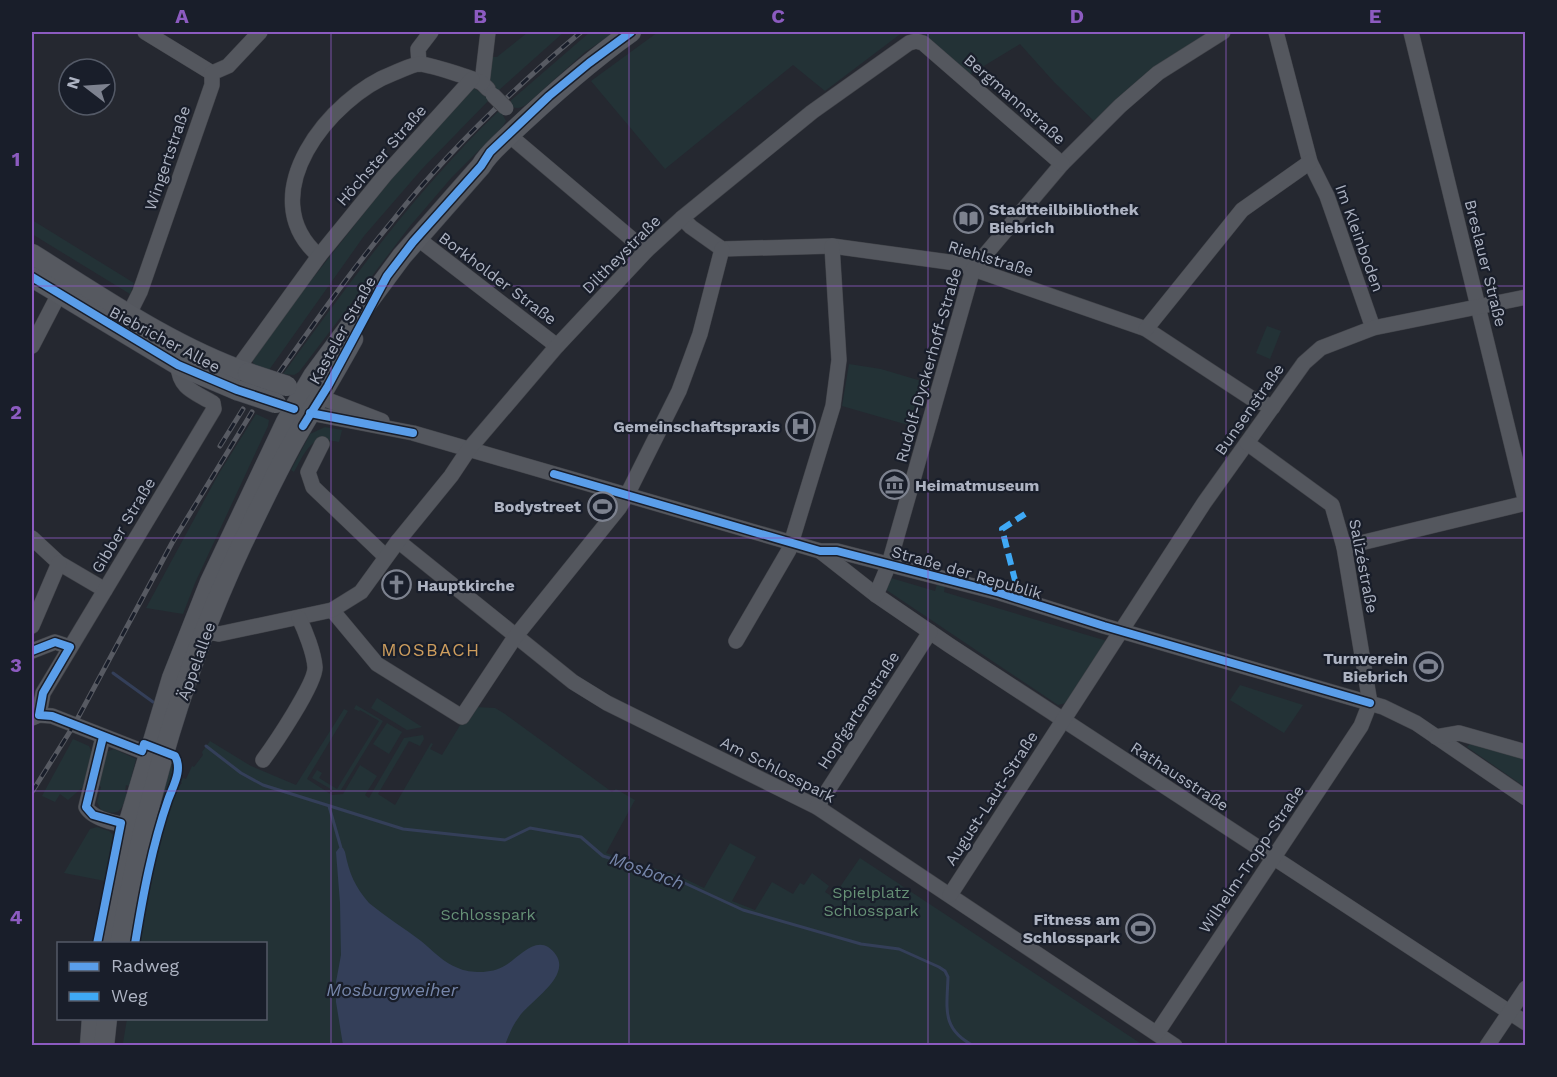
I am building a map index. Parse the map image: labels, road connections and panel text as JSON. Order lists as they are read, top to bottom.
{
  "streets": {
    "main road": ["Kasteler Straße", "Biebricher Allee", "Äppelallee"],
    "street": [
      "Bergmannstraße",
      "Höchster Straße",
      "Wingertstraße",
      "Im Kleinboden",
      "Diltheystraße",
      "Riehlstraße",
      "Breslauer Straße",
      "Borkholder Straße",
      "Rudolf-Dyckerhoff-Straße",
      "Bunsenstraße",
      "Gibber Straße",
      "Salizéstraße",
      "Straße der Republik",
      "Hopfgartenstraße",
      "Am Schlosspark",
      "Rathausstraße",
      "August-Laut-Straße",
      "Wilhelm-Tropp-Straße"
    ]
  },
  "crossings": [
    ["Bergmannstraße", "Diltheystraße"],
    ["Bergmannstraße", "Rudolf-Dyckerhoff-Straße"],
    ["Höchster Straße", "Biebricher Allee"],
    ["Wingertstraße", "Biebricher Allee"],
    ["Im Kleinboden", "Bunsenstraße"],
    ["Diltheystraße", "Borkholder Straße"],
    ["Diltheystraße", "Straße der Republik"],
    ["Diltheystraße", "Äppelallee"],
    ["Diltheystraße", "Am Schlosspark"],
    ["Riehlstraße", "Rudolf-Dyckerhoff-Straße"],
    ["Riehlstraße", "Bunsenstraße"],
    ["Breslauer Straße", "Bunsenstraße"],
    ["Borkholder Straße", "Kasteler Straße"],
    ["Kasteler Straße", "Biebricher Allee"],
    ["Kasteler Straße", "Straße der Republik"],
    ["Kasteler Straße", "Äppelallee"],
    ["Biebricher Allee", "Gibber Straße"],
    ["Biebricher Allee", "Straße der Republik"],
    ["Biebricher Allee", "Äppelallee"],
    ["Rudolf-Dyckerhoff-Straße", "Straße der Republik"],
    ["Rudolf-Dyckerhoff-Straße", "Rathausstraße"],
    ["Bunsenstraße", "Salizéstraße"],
    ["Bunsenstraße", "Straße der Republik"],
    ["Bunsenstraße", "Rathausstraße"],
    ["Bunsenstraße", "August-Laut-Straße"],
    ["Gibber Straße", "Äppelallee"],
    ["Salizéstraße", "Straße der Republik"],
    ["Salizéstraße", "Wilhelm-Tropp-Straße"],
    ["Straße der Republik", "Äppelallee"],
    ["Straße der Republik", "Rathausstraße"],
    ["Straße der Republik", "Wilhelm-Tropp-Straße"],
    ["Hopfgartenstraße", "Am Schlosspark"],
    ["Hopfgartenstraße", "Rathausstraße"],
    ["Am Schlosspark", "August-Laut-Straße"],
    ["Am Schlosspark", "Wilhelm-Tropp-Straße"],
    ["Rathausstraße", "August-Laut-Straße"],
    ["Rathausstraße", "Wilhelm-Tropp-Straße"]
  ],
  "districts": ["MOSBACH"],
  "water": ["Mosbach", "Mosburgweiher"],
  "parks": ["Spielplatz Schlosspark", "Schlosspark"],
  "places": {
    "library": ["Stadtteilbibliothek Biebrich"],
    "hospital": ["Gemeinschaftspraxis"],
    "museum": ["Heimatmuseum"],
    "sports": ["Bodystreet", "Turnverein Biebrich", "Fitness am Schlosspark"],
    "church": ["Hauptkirche"]
  },
  "legend": ["Radweg", "Weg"],
  "north": "left",
  "grid": {
    "columns": [
      "A",
      "B",
      "C",
      "D",
      "E"
    ],
    "rows": [
      "1",
      "2",
      "3",
      "4"
    ]
  }
}
